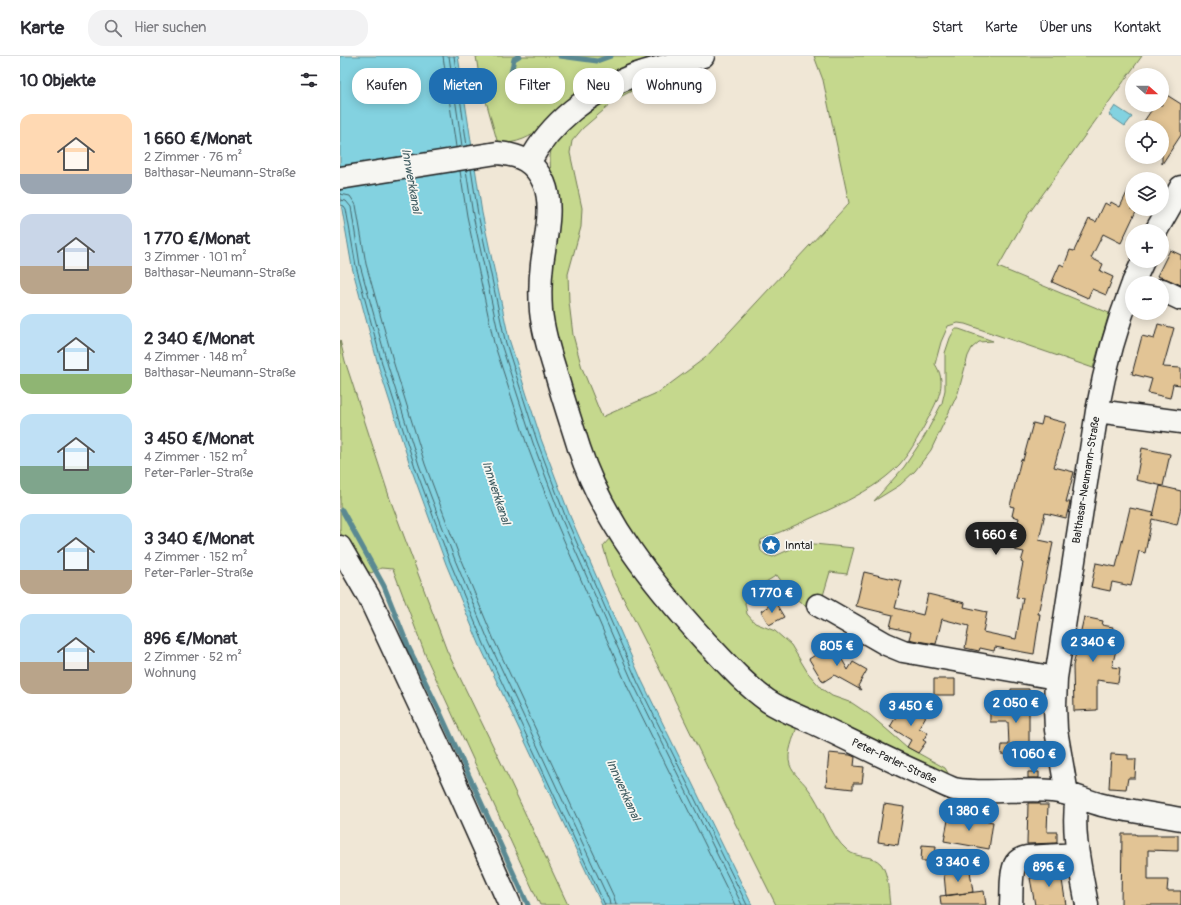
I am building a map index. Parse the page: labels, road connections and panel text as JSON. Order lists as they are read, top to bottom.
{
  "streets": {
    "street": ["Balthasar-Neumann-Straße", "Peter-Parler-Straße"]
  },
  "crossings": [
    ["Balthasar-Neumann-Straße", "Peter-Parler-Straße"]
  ],
  "water": ["Innwerkkanal"],
  "places": {
    "place": ["Inntal"]
  },
  "north": "right",
  "page": {
    "header": "Karte",
    "search": "Hier suchen",
    "nav": [
      "Start",
      "Karte",
      "Über uns",
      "Kontakt"
    ],
    "heading": "10 Objekte",
    "map_buttons": ["+", "−"],
    "chip": [
      "Kaufen",
      "Mieten",
      "Filter",
      "Neu",
      "Wohnung"
    ],
    "list": [
      {
        "name": "1 660 €/Monat",
        "note": "2 Zimmer · 76 m² · Balthasar-Neumann-Straße"
      },
      {
        "name": "1 770 €/Monat",
        "note": "3 Zimmer · 101 m² · Balthasar-Neumann-Straße"
      },
      {
        "name": "2 340 €/Monat",
        "note": "4 Zimmer · 148 m² · Balthasar-Neumann-Straße"
      },
      {
        "name": "3 450 €/Monat",
        "note": "4 Zimmer · 152 m² · Peter-Parler-Straße"
      },
      {
        "name": "3 340 €/Monat",
        "note": "4 Zimmer · 152 m² · Peter-Parler-Straße"
      },
      {
        "name": "896 €/Monat",
        "note": "2 Zimmer · 52 m² · Wohnung"
      }
    ],
    "price": [
      "1 660 €",
      "1 770 €",
      "2 340 €",
      "805 €",
      "2 050 €",
      "3 450 €",
      "1 060 €",
      "1 380 €",
      "3 340 €",
      "896 €"
    ]
  }
}
